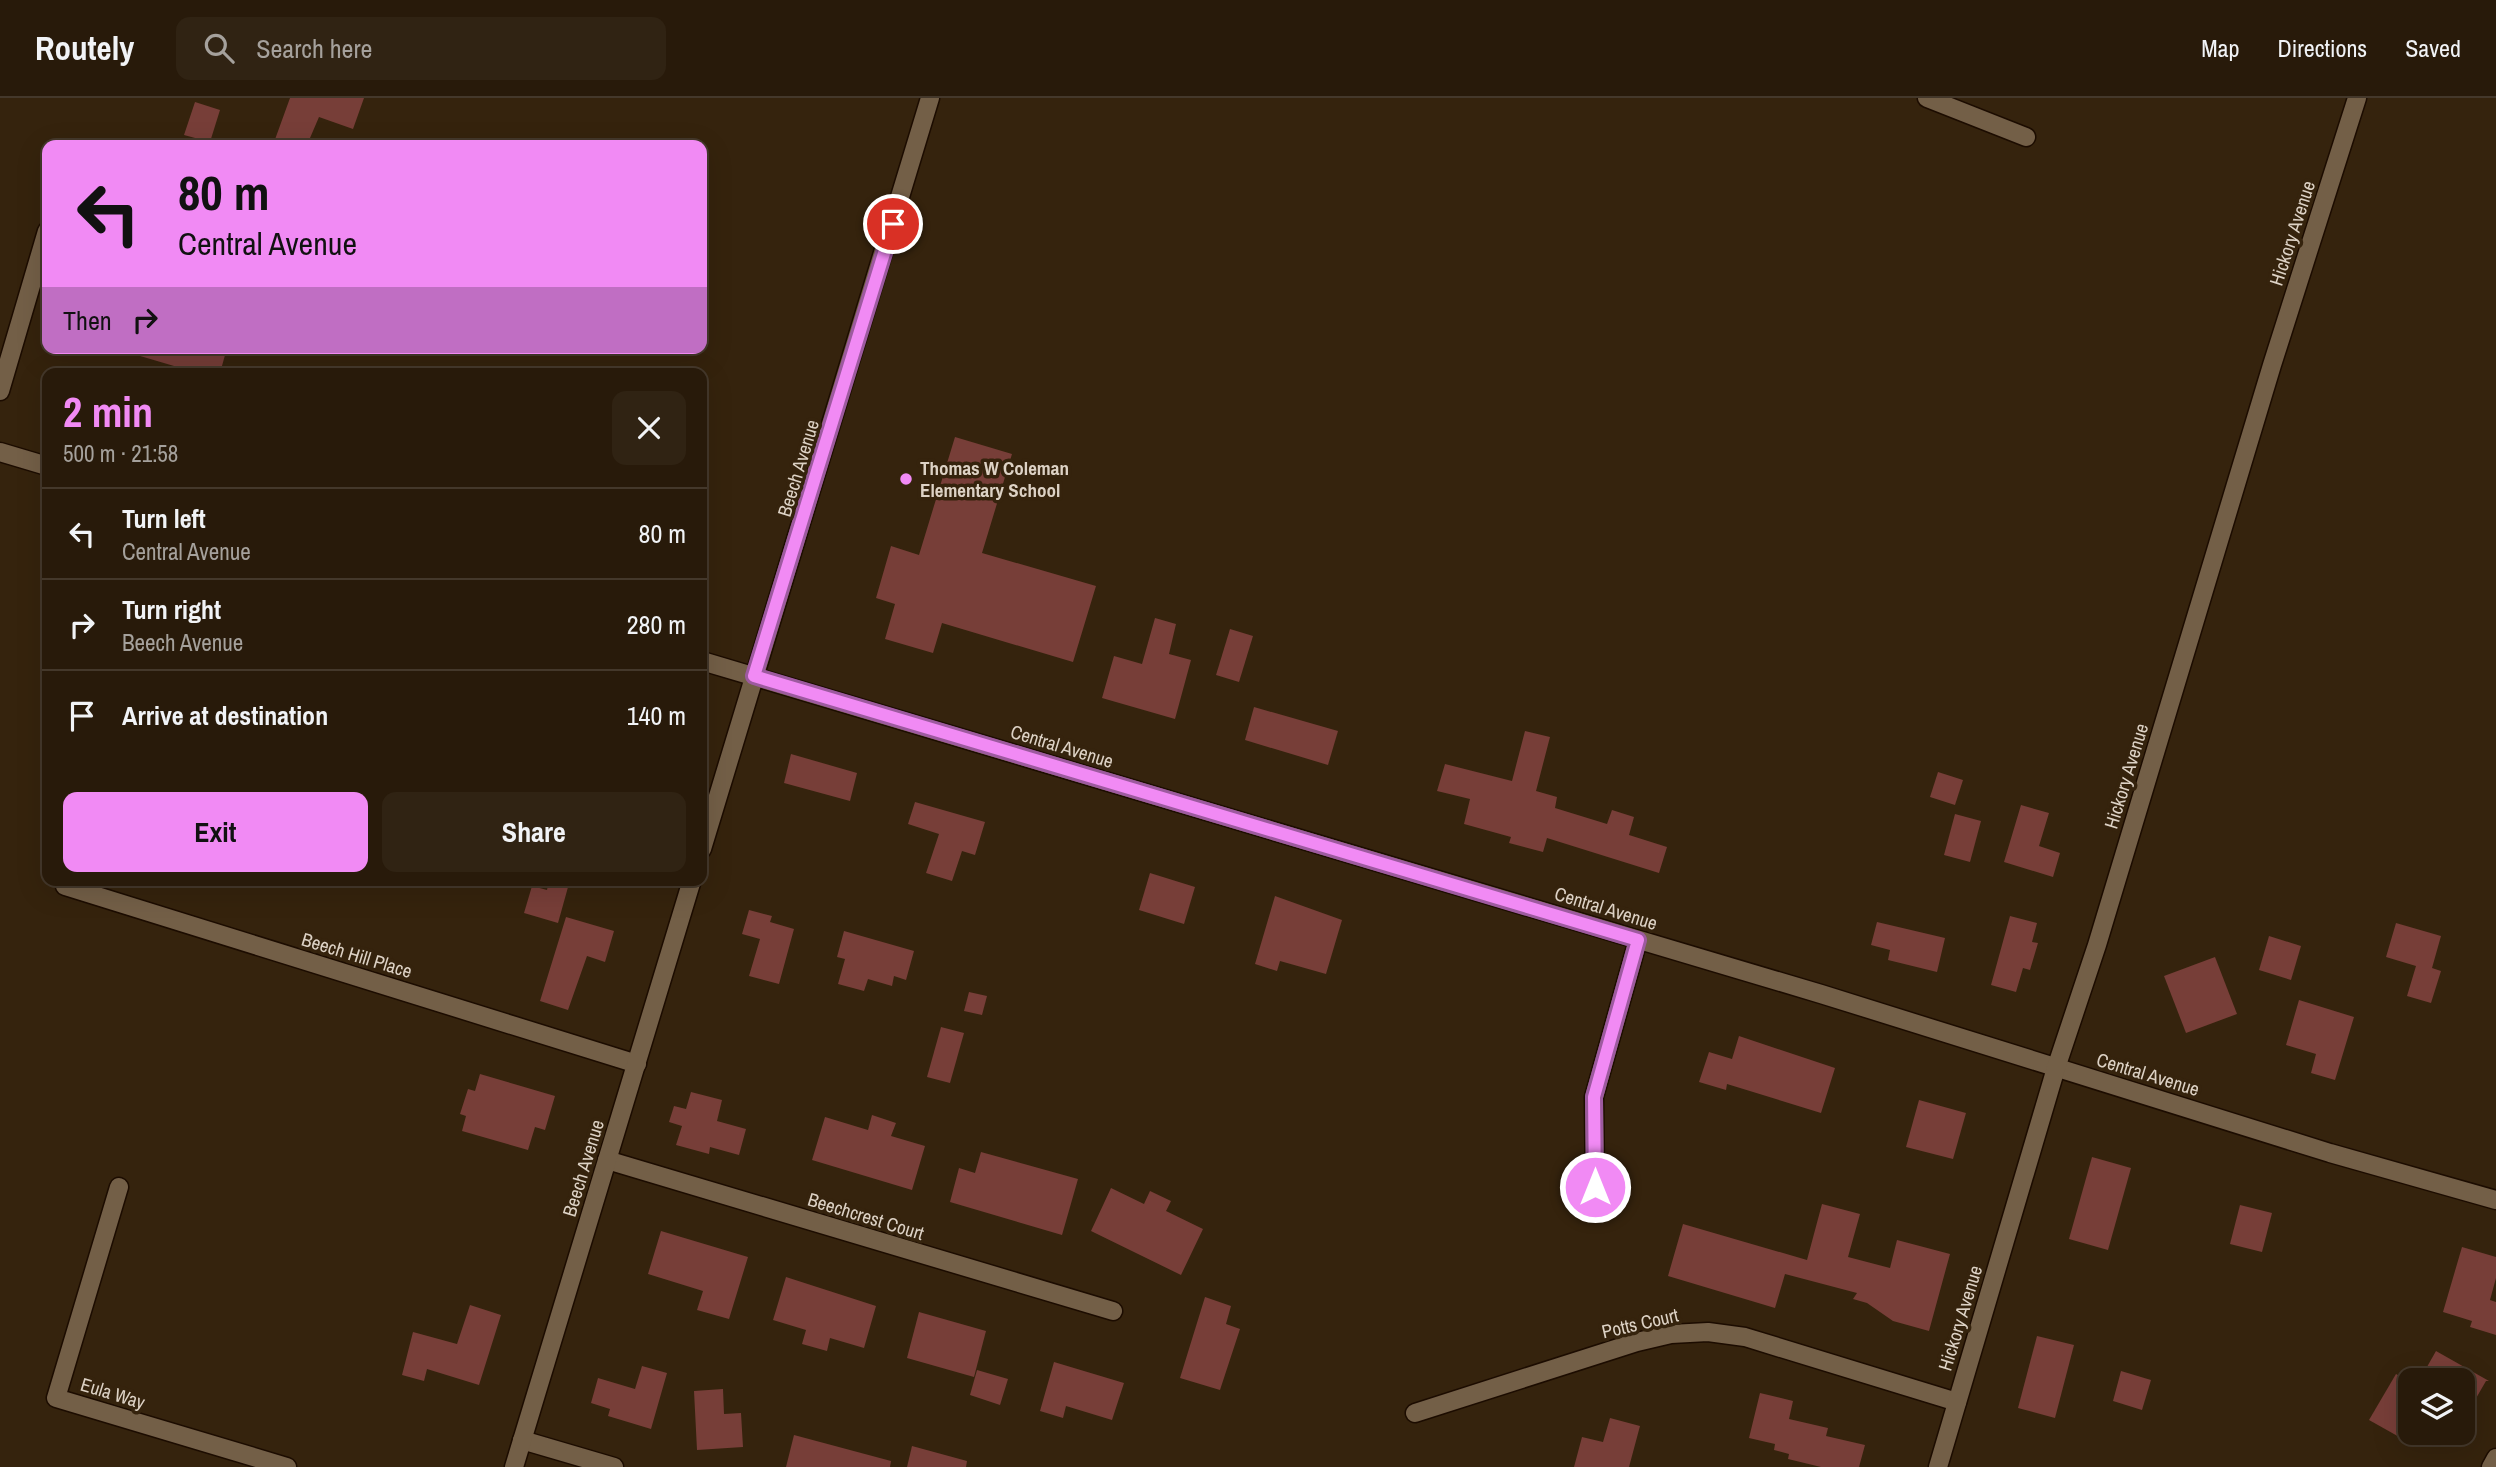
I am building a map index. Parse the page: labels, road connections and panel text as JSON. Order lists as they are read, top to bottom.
{
  "streets": {
    "street": [
      "Hickory Avenue",
      "Beech Avenue",
      "Central Avenue",
      "Beech Hill Place",
      "Beechcrest Court",
      "Potts Court",
      "Eula Way"
    ]
  },
  "crossings": [
    ["Hickory Avenue", "Central Avenue"],
    ["Hickory Avenue", "Potts Court"],
    ["Beech Avenue", "Central Avenue"],
    ["Beech Avenue", "Beech Hill Place"],
    ["Beech Avenue", "Beechcrest Court"]
  ],
  "places": ["Thomas W Coleman Elementary School"],
  "page": {
    "header": "Routely",
    "search": "Search here",
    "nav": ["Map", "Directions", "Saved"],
    "turn": ["80 m", "Central Avenue"],
    "then": "Then",
    "heading": ["2 min", "500 m · 21:58"],
    "list": [
      {
        "name": "Turn left",
        "note": "Central Avenue",
        "value": "80 m"
      },
      {
        "name": "Turn right",
        "note": "Beech Avenue",
        "value": "280 m"
      },
      {
        "name": "Arrive at destination",
        "value": "140 m"
      }
    ],
    "buttons": ["Exit", "Share"]
  }
}
